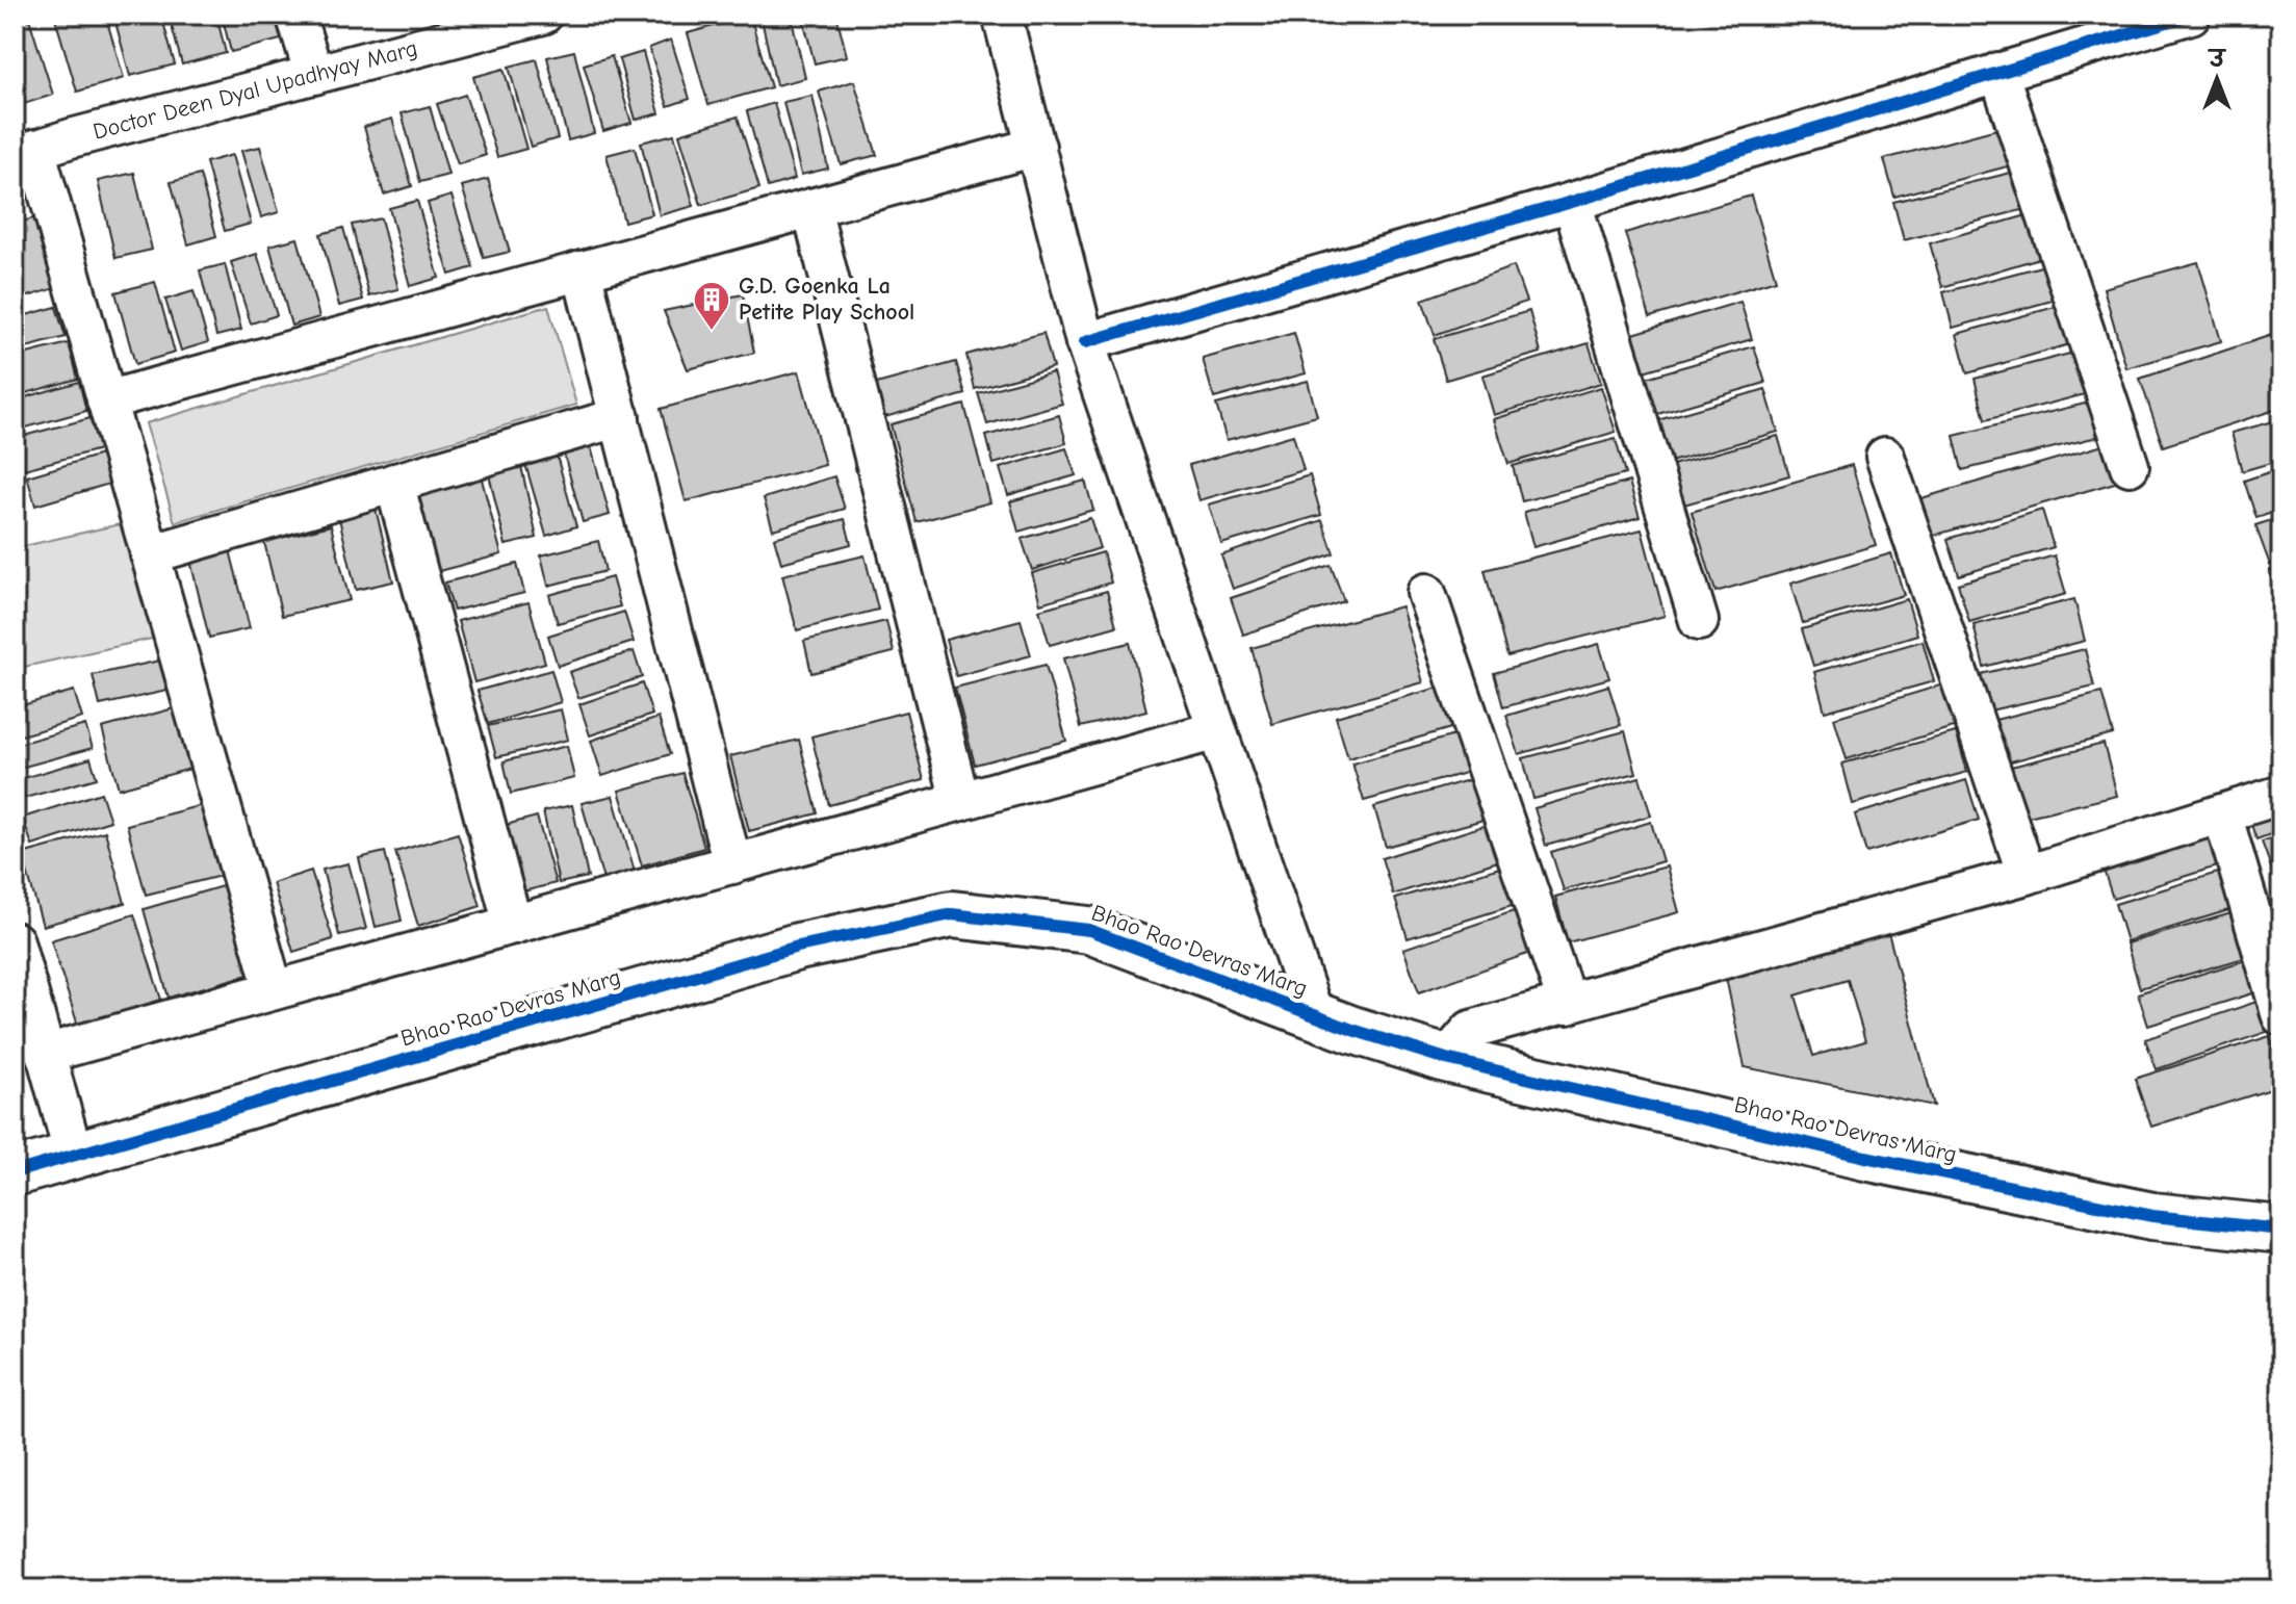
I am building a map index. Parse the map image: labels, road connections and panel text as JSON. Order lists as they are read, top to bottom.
{
  "streets": {
    "street": ["Doctor Deen Dyal Upadhyay Marg", "Bhao Rao Devras Marg"]
  },
  "places": {
    "building": ["G.D. Goenka La Petite Play School"]
  },
  "north": "top"
}
